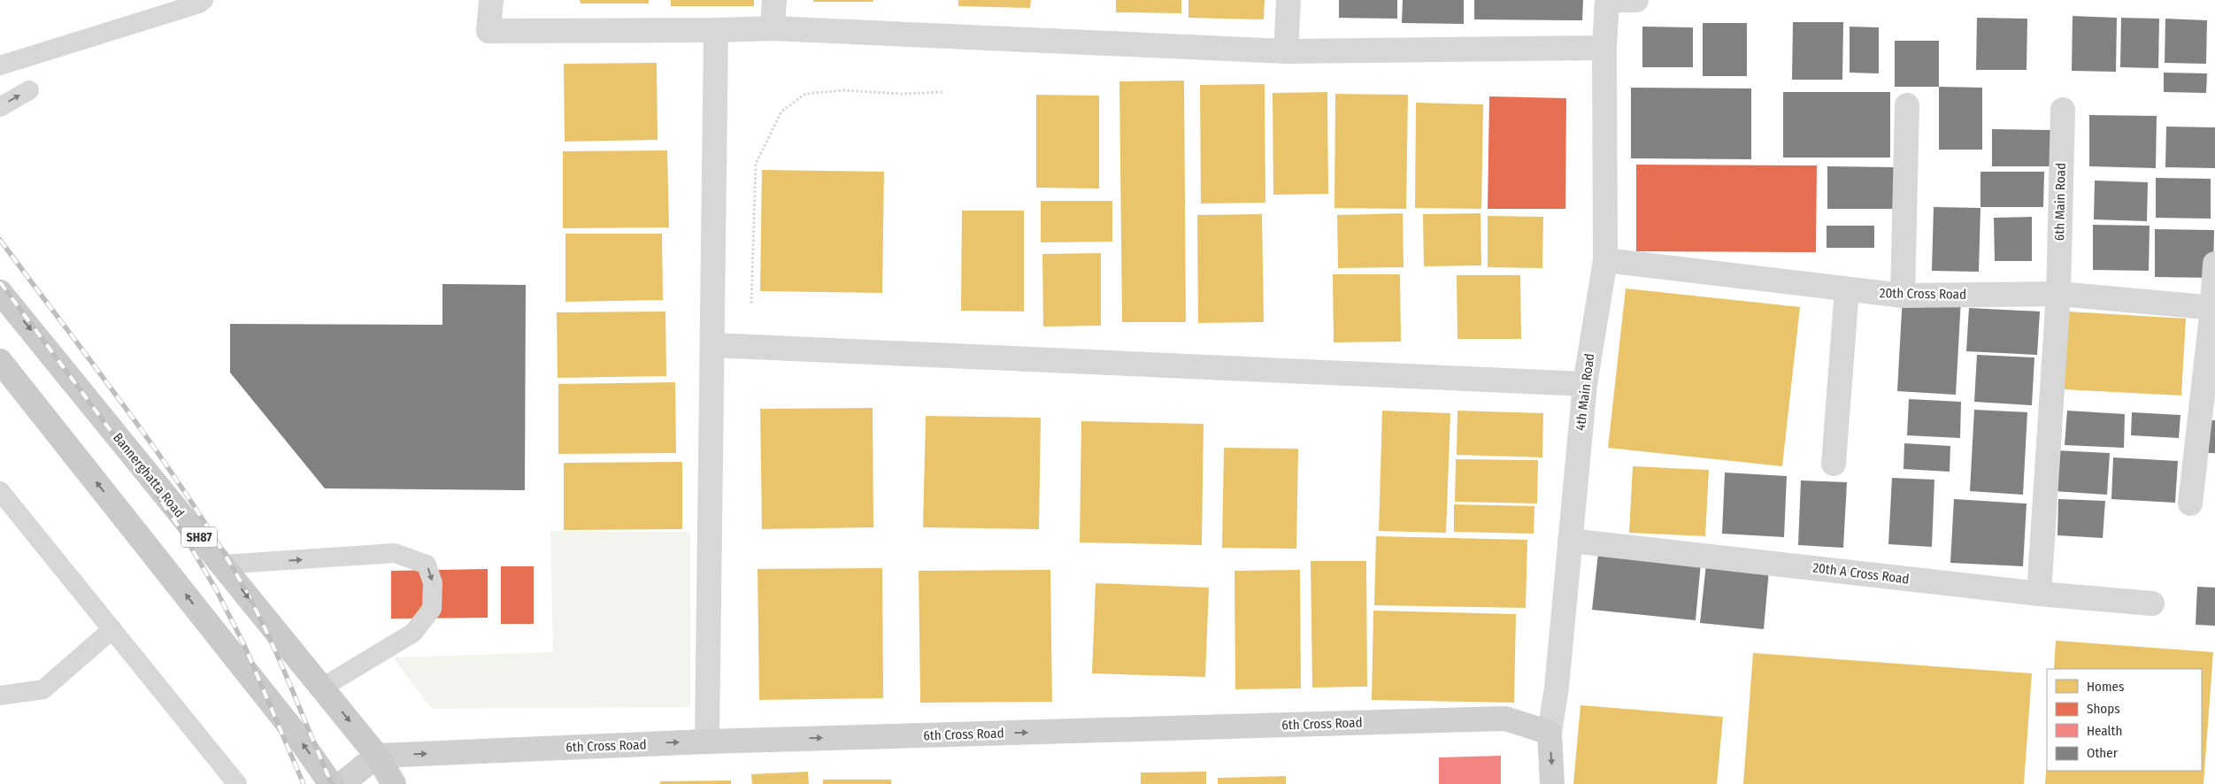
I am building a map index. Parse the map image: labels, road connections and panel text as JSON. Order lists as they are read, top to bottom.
{
  "streets": {
    "main road": [
      "4th Main Road",
      "Bannerghatta Road",
      "SH87",
      "6th Cross Road"
    ],
    "street": ["6th Main Road", "20th Cross Road", "20th A Cross Road"]
  },
  "crossings": [
    ["6th Main Road", "20th Cross Road"],
    ["6th Main Road", "20th A Cross Road"],
    ["20th Cross Road", "4th Main Road"],
    ["4th Main Road", "20th A Cross Road"],
    ["4th Main Road", "6th Cross Road"],
    ["Bannerghatta Road", "6th Cross Road"]
  ],
  "one_way": ["6th Cross Road"],
  "legend": [
    "Homes",
    "Shops",
    "Health",
    "Other"
  ]
}
